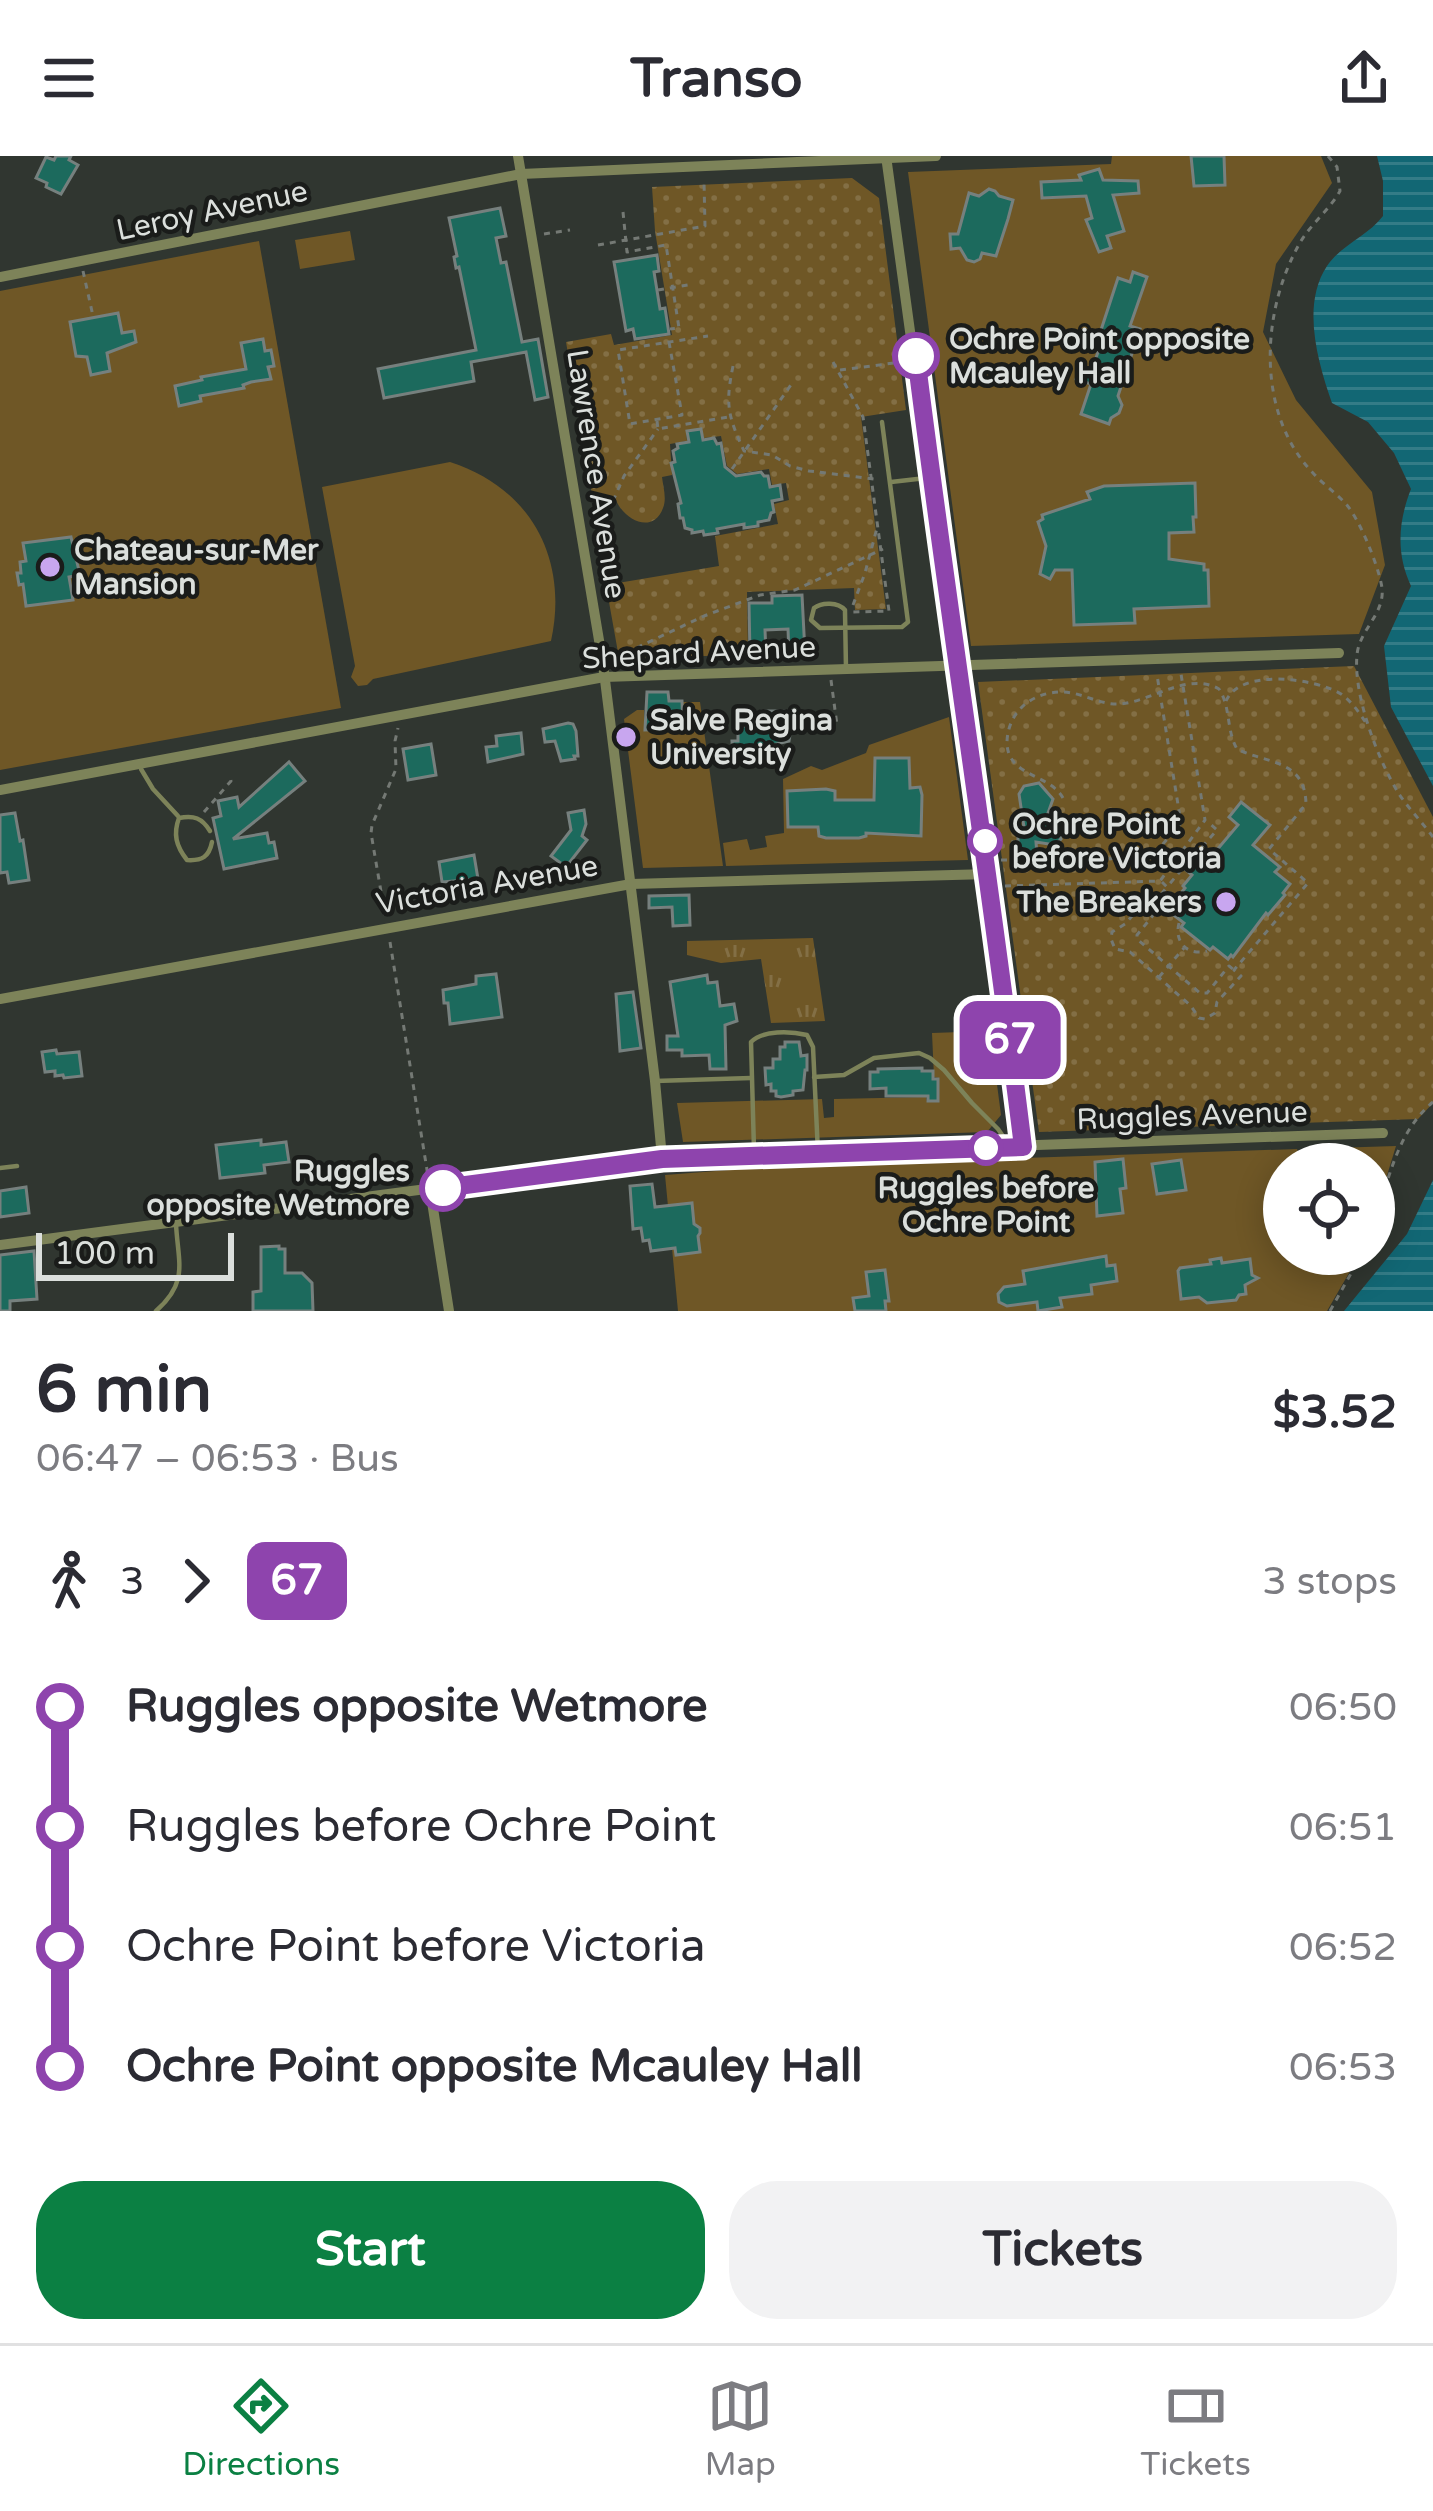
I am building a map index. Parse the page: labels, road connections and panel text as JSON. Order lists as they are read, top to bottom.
{
  "streets": {
    "street": [
      "Leroy Avenue",
      "Lawrence Avenue",
      "Shepard Avenue",
      "Victoria Avenue",
      "Ruggles Avenue"
    ]
  },
  "crossings": [
    ["Leroy Avenue", "Lawrence Avenue"],
    ["Lawrence Avenue", "Shepard Avenue"],
    ["Lawrence Avenue", "Victoria Avenue"],
    ["Lawrence Avenue", "Ruggles Avenue"]
  ],
  "places": [
    "Ochre Point opposite Mcauley Hall",
    "Chateau-sur-Mer Mansion",
    "Salve Regina University",
    "Ochre Point before Victoria",
    "The Breakers",
    "Ruggles before Ochre Point",
    "Ruggles opposite Wetmore"
  ],
  "lines": ["bus line 67"],
  "scale_bar": "100 m",
  "page": {
    "header": "Transo",
    "on_map": "67",
    "scale": "100 m",
    "heading": ["6 min", "06:47 – 06:53 · Bus", "$3.52"],
    "legs": ["3", "67", "3 stops"],
    "list": [
      {
        "name": "Ruggles opposite Wetmore",
        "value": "06:50"
      },
      {
        "name": "Ruggles before Ochre Point",
        "value": "06:51"
      },
      {
        "name": "Ochre Point before Victoria",
        "value": "06:52"
      },
      {
        "name": "Ochre Point opposite Mcauley Hall",
        "value": "06:53"
      }
    ],
    "buttons": ["Start", "Tickets"],
    "tabs": ["Directions", "Map", "Tickets"]
  }
}
